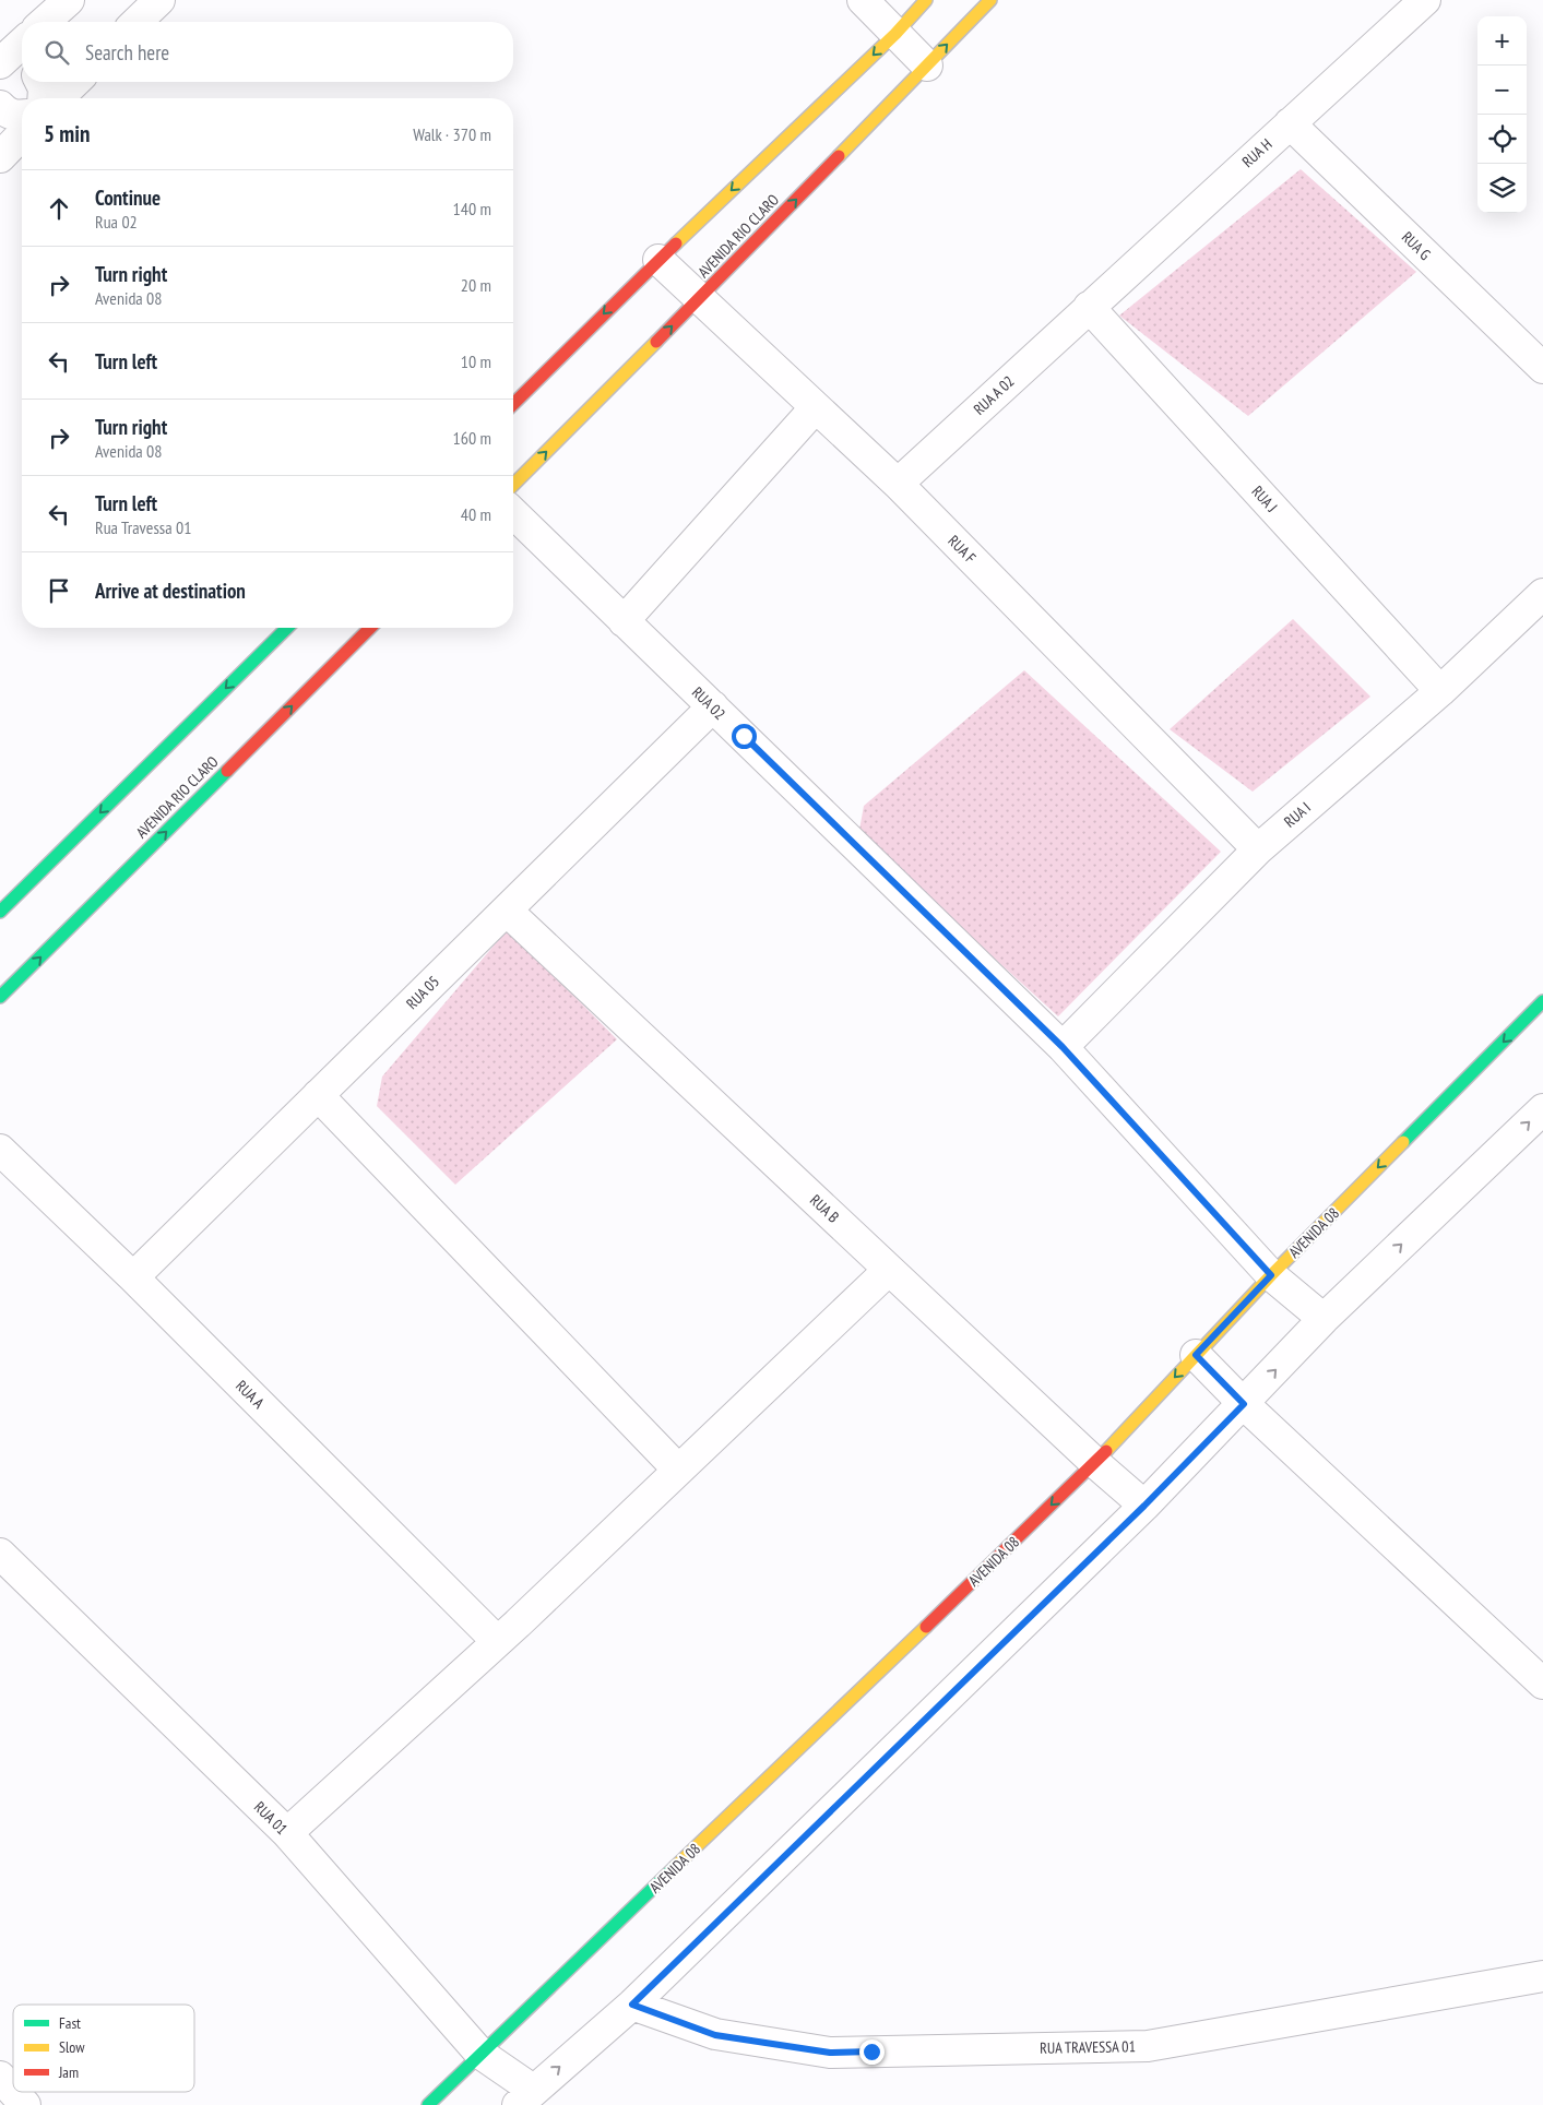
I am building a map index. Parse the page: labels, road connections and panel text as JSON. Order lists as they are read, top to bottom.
{
  "streets": {
    "street": [
      "RUA H",
      "AVENIDA RIO CLARO",
      "RUA G",
      "RUA A 02",
      "RUA J",
      "RUA F",
      "RUA 02",
      "RUA I",
      "RUA 05",
      "RUA B",
      "AVENIDA 08",
      "RUA A",
      "RUA 01",
      "RUA TRAVESSA 01"
    ]
  },
  "crossings": [
    ["RUA H", "RUA G"],
    ["RUA H", "RUA A 02"],
    ["RUA H", "RUA J"],
    ["AVENIDA RIO CLARO", "RUA F"],
    ["RUA A 02", "RUA J"],
    ["RUA A 02", "RUA F"],
    ["RUA J", "RUA I"],
    ["RUA F", "RUA I"],
    ["RUA 02", "RUA I"],
    ["RUA 02", "RUA 05"],
    ["RUA 02", "AVENIDA 08"],
    ["RUA 05", "RUA B"],
    ["RUA 05", "RUA A"],
    ["RUA B", "AVENIDA 08"],
    ["AVENIDA 08", "RUA 01"]
  ],
  "legend": ["Fast", "Slow", "Jam"],
  "page": {
    "map_buttons": ["+", "−"],
    "search": "Search here",
    "heading": ["5 min", "Walk · 370 m"],
    "list": [
      ["Continue", "Rua 02", "140 m"],
      ["Turn right", "Avenida 08", "20 m"],
      ["Turn left", "10 m"],
      ["Turn right", "Avenida 08", "160 m"],
      ["Turn left", "Rua Travessa 01", "40 m"],
      "Arrive at destination"
    ]
  }
}
